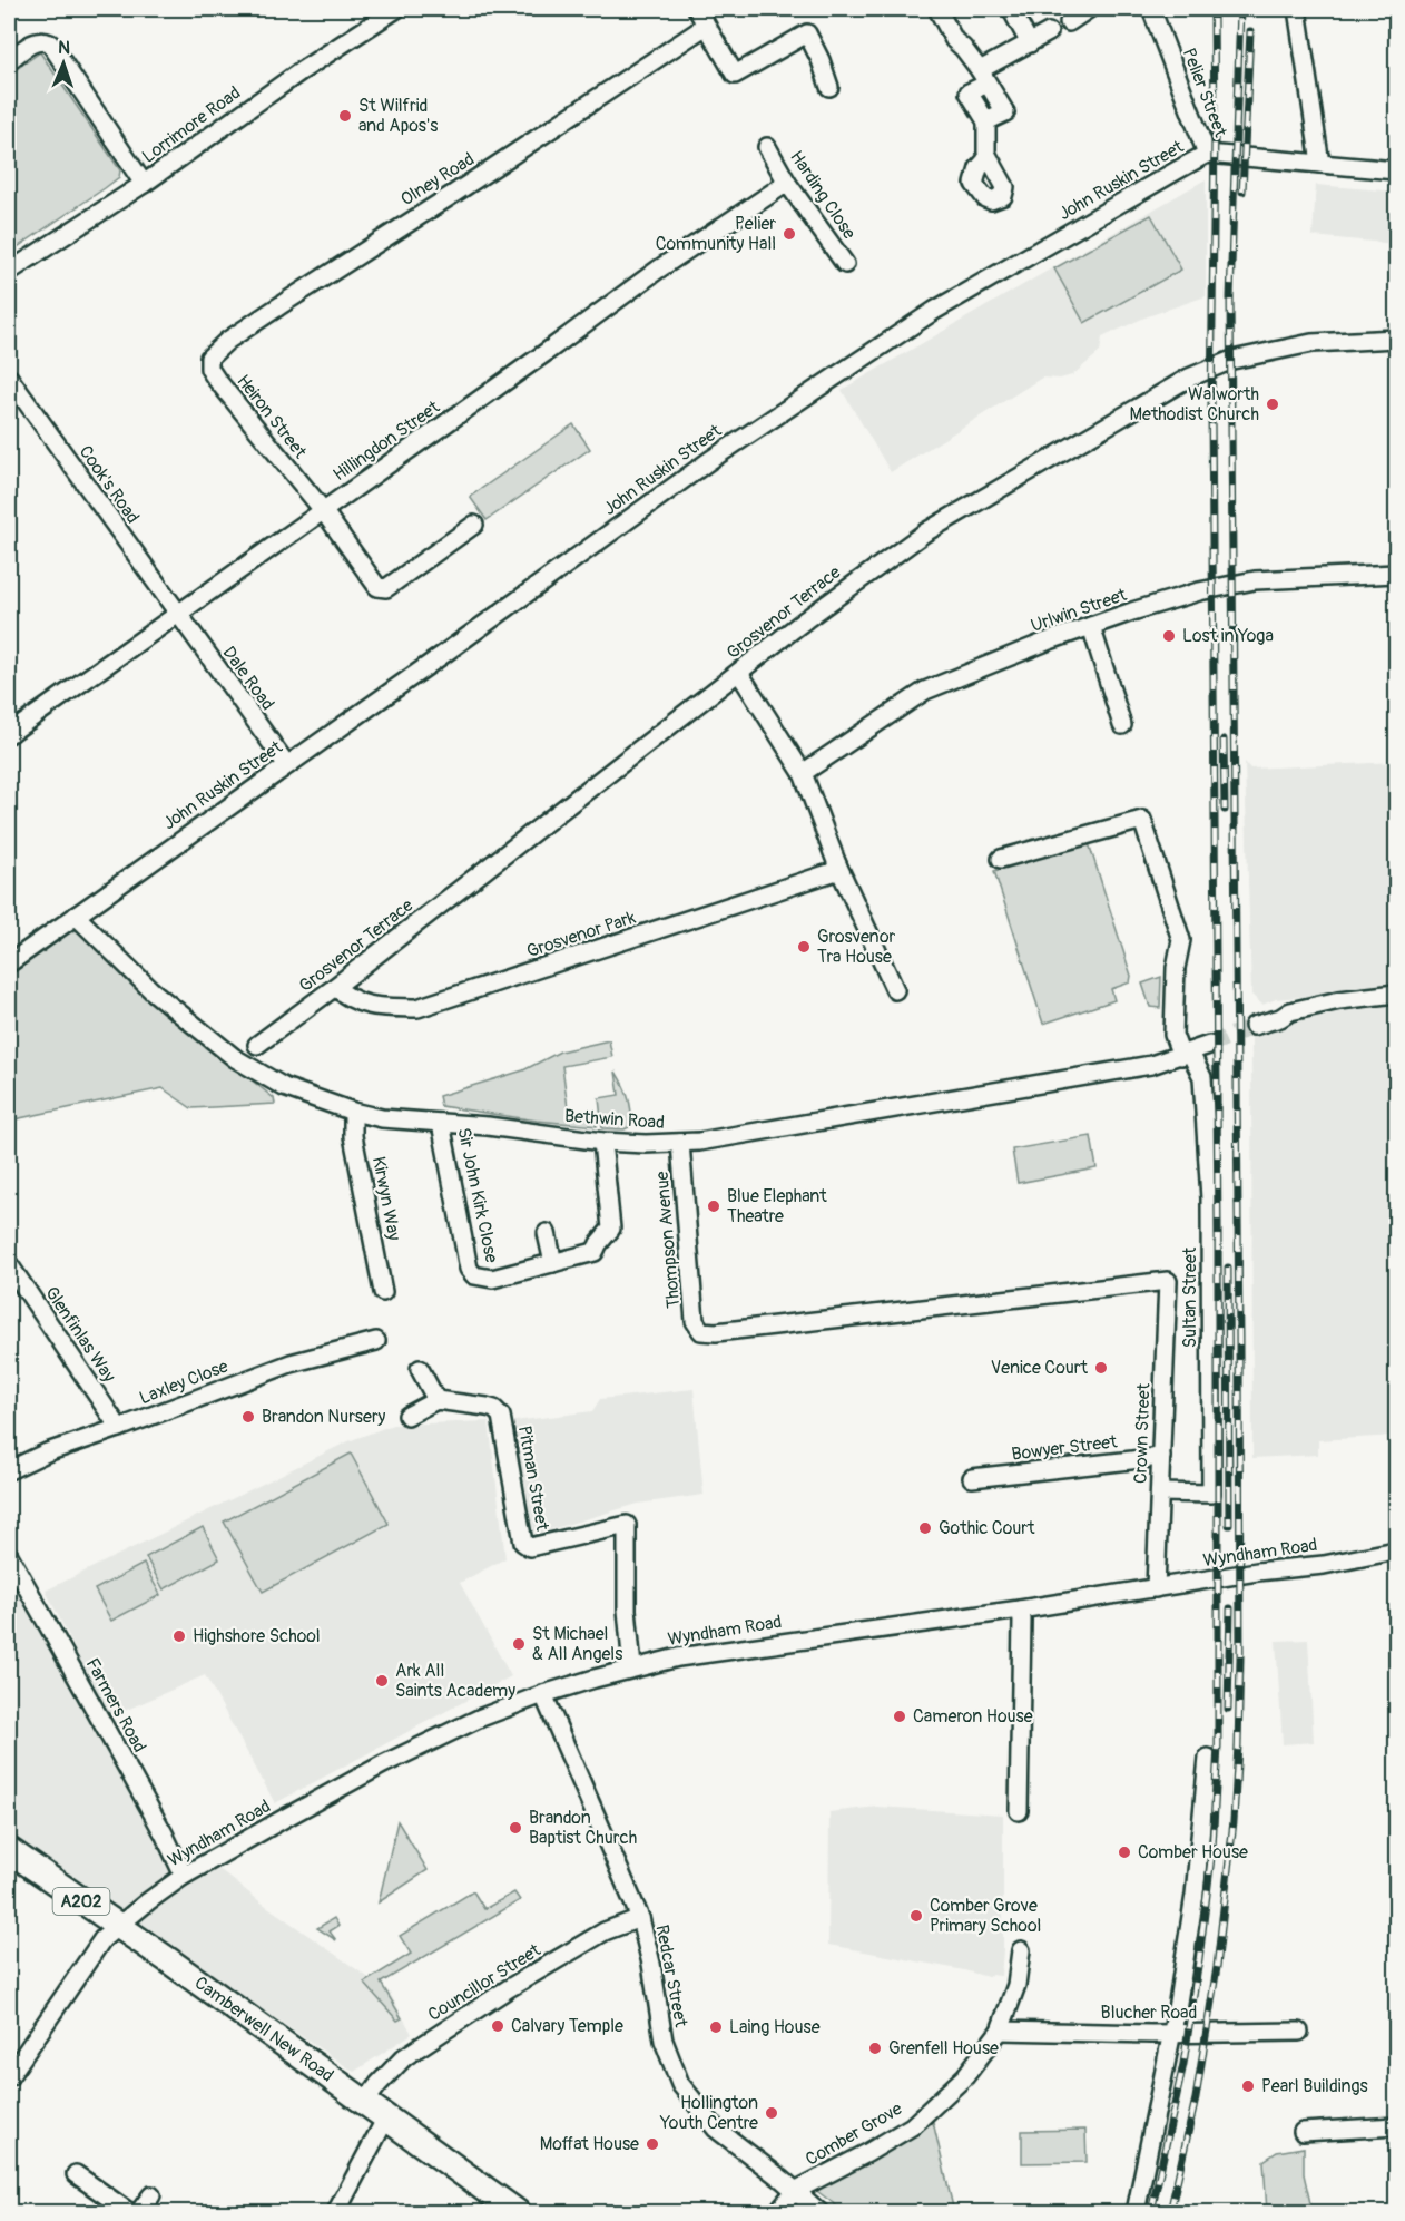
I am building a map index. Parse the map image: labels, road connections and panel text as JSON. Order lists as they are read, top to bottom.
{
  "streets": {
    "highway": ["A202", "Camberwell New Road"],
    "street": [
      "Pelier Street",
      "Lorrimore Road",
      "Olney Road",
      "John Ruskin Street",
      "Harding Close",
      "Heiron Street",
      "Hillingdon Street",
      "Cook's Road",
      "Urlwin Street",
      "Grosvenor Terrace",
      "Dale Road",
      "Grosvenor Park",
      "Bethwin Road",
      "Sir John Kirk Close",
      "Kirwyn Way",
      "Thompson Avenue",
      "Sultan Street",
      "Glenfinlas Way",
      "Laxley Close",
      "Crown Street",
      "Bowyer Street",
      "Pitman Street",
      "Wyndham Road",
      "Farmers Road",
      "Redcar Street",
      "Councillor Street",
      "Blucher Road",
      "Comber Grove"
    ]
  },
  "crossings": [
    ["Pelier Street", "John Ruskin Street"],
    ["Olney Road", "Heiron Street"],
    ["John Ruskin Street", "Dale Road"],
    ["John Ruskin Street", "Bethwin Road"],
    ["Harding Close", "Hillingdon Street"],
    ["Heiron Street", "Hillingdon Street"],
    ["Hillingdon Street", "Cook's Road"],
    ["Hillingdon Street", "Dale Road"],
    ["Cook's Road", "Dale Road"],
    ["Grosvenor Terrace", "Grosvenor Park"],
    ["Bethwin Road", "Sir John Kirk Close"],
    ["Bethwin Road", "Kirwyn Way"],
    ["Bethwin Road", "Thompson Avenue"],
    ["Bethwin Road", "Sultan Street"],
    ["Thompson Avenue", "Sultan Street"],
    ["Sultan Street", "Crown Street"],
    ["Glenfinlas Way", "Laxley Close"],
    ["Crown Street", "Bowyer Street"],
    ["Crown Street", "Wyndham Road"],
    ["Pitman Street", "Wyndham Road"],
    ["Wyndham Road", "Farmers Road"],
    ["Wyndham Road", "Redcar Street"],
    ["Wyndham Road", "Camberwell New Road"],
    ["Redcar Street", "Councillor Street"],
    ["Redcar Street", "Comber Grove"],
    ["Councillor Street", "Camberwell New Road"],
    ["Blucher Road", "Comber Grove"]
  ],
  "places": [
    "St Wilfrid and Apos's",
    "Pelier Community Hall",
    "Walworth Methodist Church",
    "Lost in Yoga",
    "Grosvenor Tra House",
    "Blue Elephant Theatre",
    "Venice Court",
    "Brandon Nursery",
    "Gothic Court",
    "Highshore School",
    "St Michael & All Angels",
    "Ark All Saints Academy",
    "Cameron House",
    "Brandon Baptist Church",
    "Comber House",
    "Comber Grove Primary School",
    "Calvary Temple",
    "Laing House",
    "Grenfell House",
    "Pearl Buildings",
    "Hollington Youth Centre",
    "Moffat House"
  ],
  "north": "top"
}
